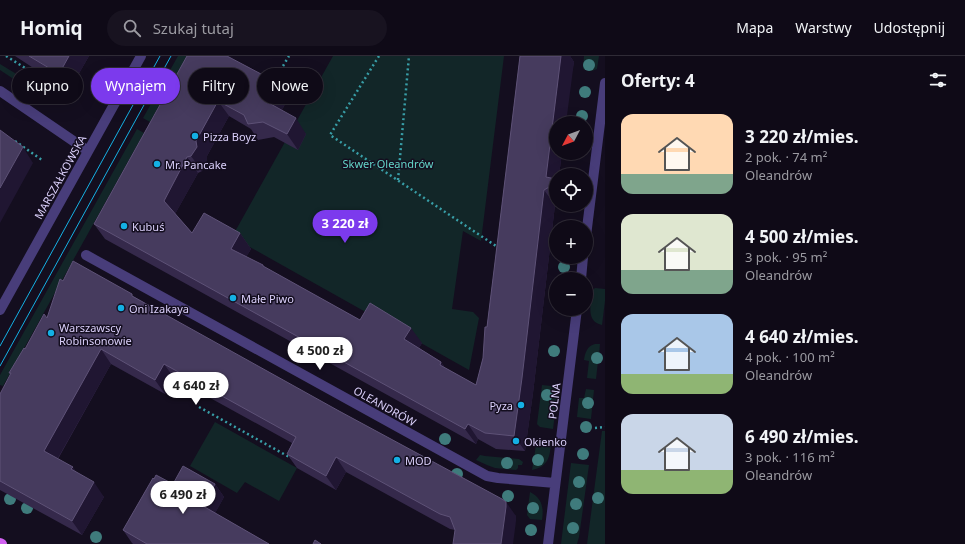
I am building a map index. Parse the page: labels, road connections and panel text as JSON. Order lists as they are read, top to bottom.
{
  "streets": {
    "street": ["MARSZAŁKOWSKA", "POLNA", "OLEANDRÓW"]
  },
  "crossings": [
    ["POLNA", "OLEANDRÓW"]
  ],
  "parks": ["Skwer Oleandrów"],
  "places": [
    "Pizza Boyz",
    "Mr. Pancake",
    "Kubuś",
    "Małe Piwo",
    "Oni Izakaya",
    "Warszawscy Robinsonowie",
    "Pyza",
    "Okienko",
    "MOD"
  ],
  "north": "bottom left",
  "page": {
    "header": "Homiq",
    "search": "Szukaj tutaj",
    "nav": ["Mapa", "Warstwy", "Udostępnij"],
    "heading": "Oferty: 4",
    "chip": [
      "Kupno",
      "Wynajem",
      "Filtry",
      "Nowe"
    ],
    "list": [
      {
        "name": "3 220 zł/mies.",
        "note": "2 pok. · 74 m² · Oleandrów"
      },
      {
        "name": "4 500 zł/mies.",
        "note": "3 pok. · 95 m² · Oleandrów"
      },
      {
        "name": "4 640 zł/mies.",
        "note": "4 pok. · 100 m² · Oleandrów"
      },
      {
        "name": "6 490 zł/mies.",
        "note": "3 pok. · 116 m² · Oleandrów"
      }
    ],
    "map_buttons": ["+", "−"],
    "price": [
      "3 220 zł",
      "4 500 zł",
      "4 640 zł",
      "6 490 zł"
    ]
  }
}
